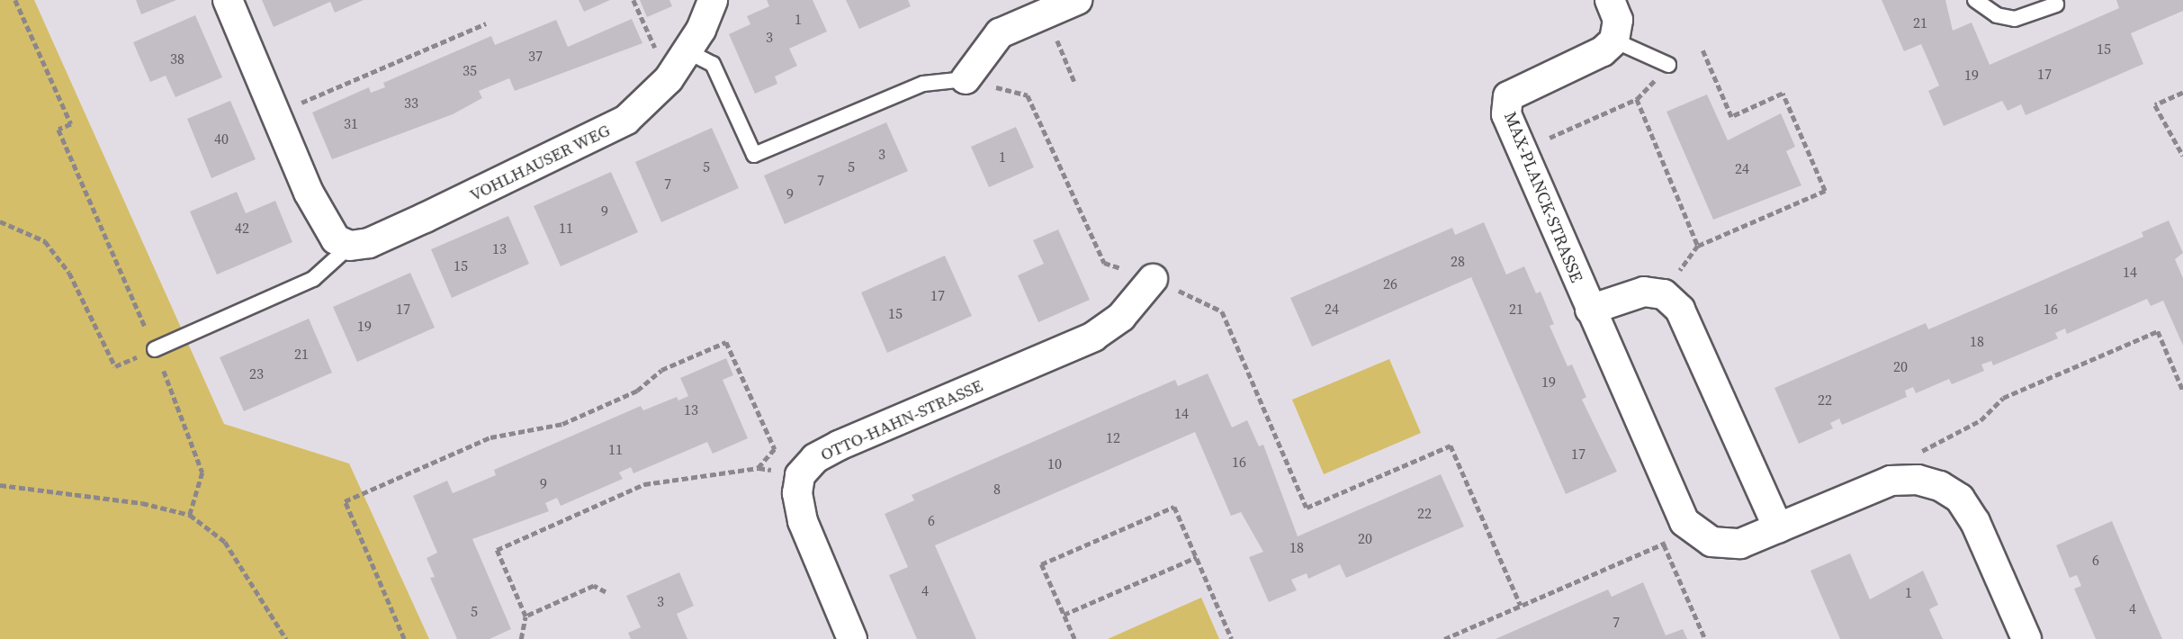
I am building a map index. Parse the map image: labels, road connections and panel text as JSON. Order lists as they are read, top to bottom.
{
  "streets": {
    "street": ["VOHLHAUSER WEG", "MAX-PLANCK-STRASSE", "OTTO-HAHN-STRASSE"]
  },
  "house_numbers": [
    "1",
    "21",
    "3",
    "15",
    "37",
    "38",
    "35",
    "17",
    "19",
    "33",
    "31",
    "40",
    "3",
    "1",
    "5",
    "5",
    "24",
    "7",
    "7",
    "9",
    "9",
    "42",
    "11",
    "13",
    "28",
    "15",
    "14",
    "26",
    "17",
    "17",
    "24",
    "21",
    "16",
    "15",
    "19",
    "18",
    "21",
    "20",
    "23",
    "19",
    "22",
    "13",
    "14",
    "12",
    "11",
    "17",
    "16",
    "10",
    "9",
    "8",
    "22",
    "6",
    "20",
    "18",
    "6",
    "4",
    "1",
    "3",
    "4",
    "5",
    "7"
  ]
}
